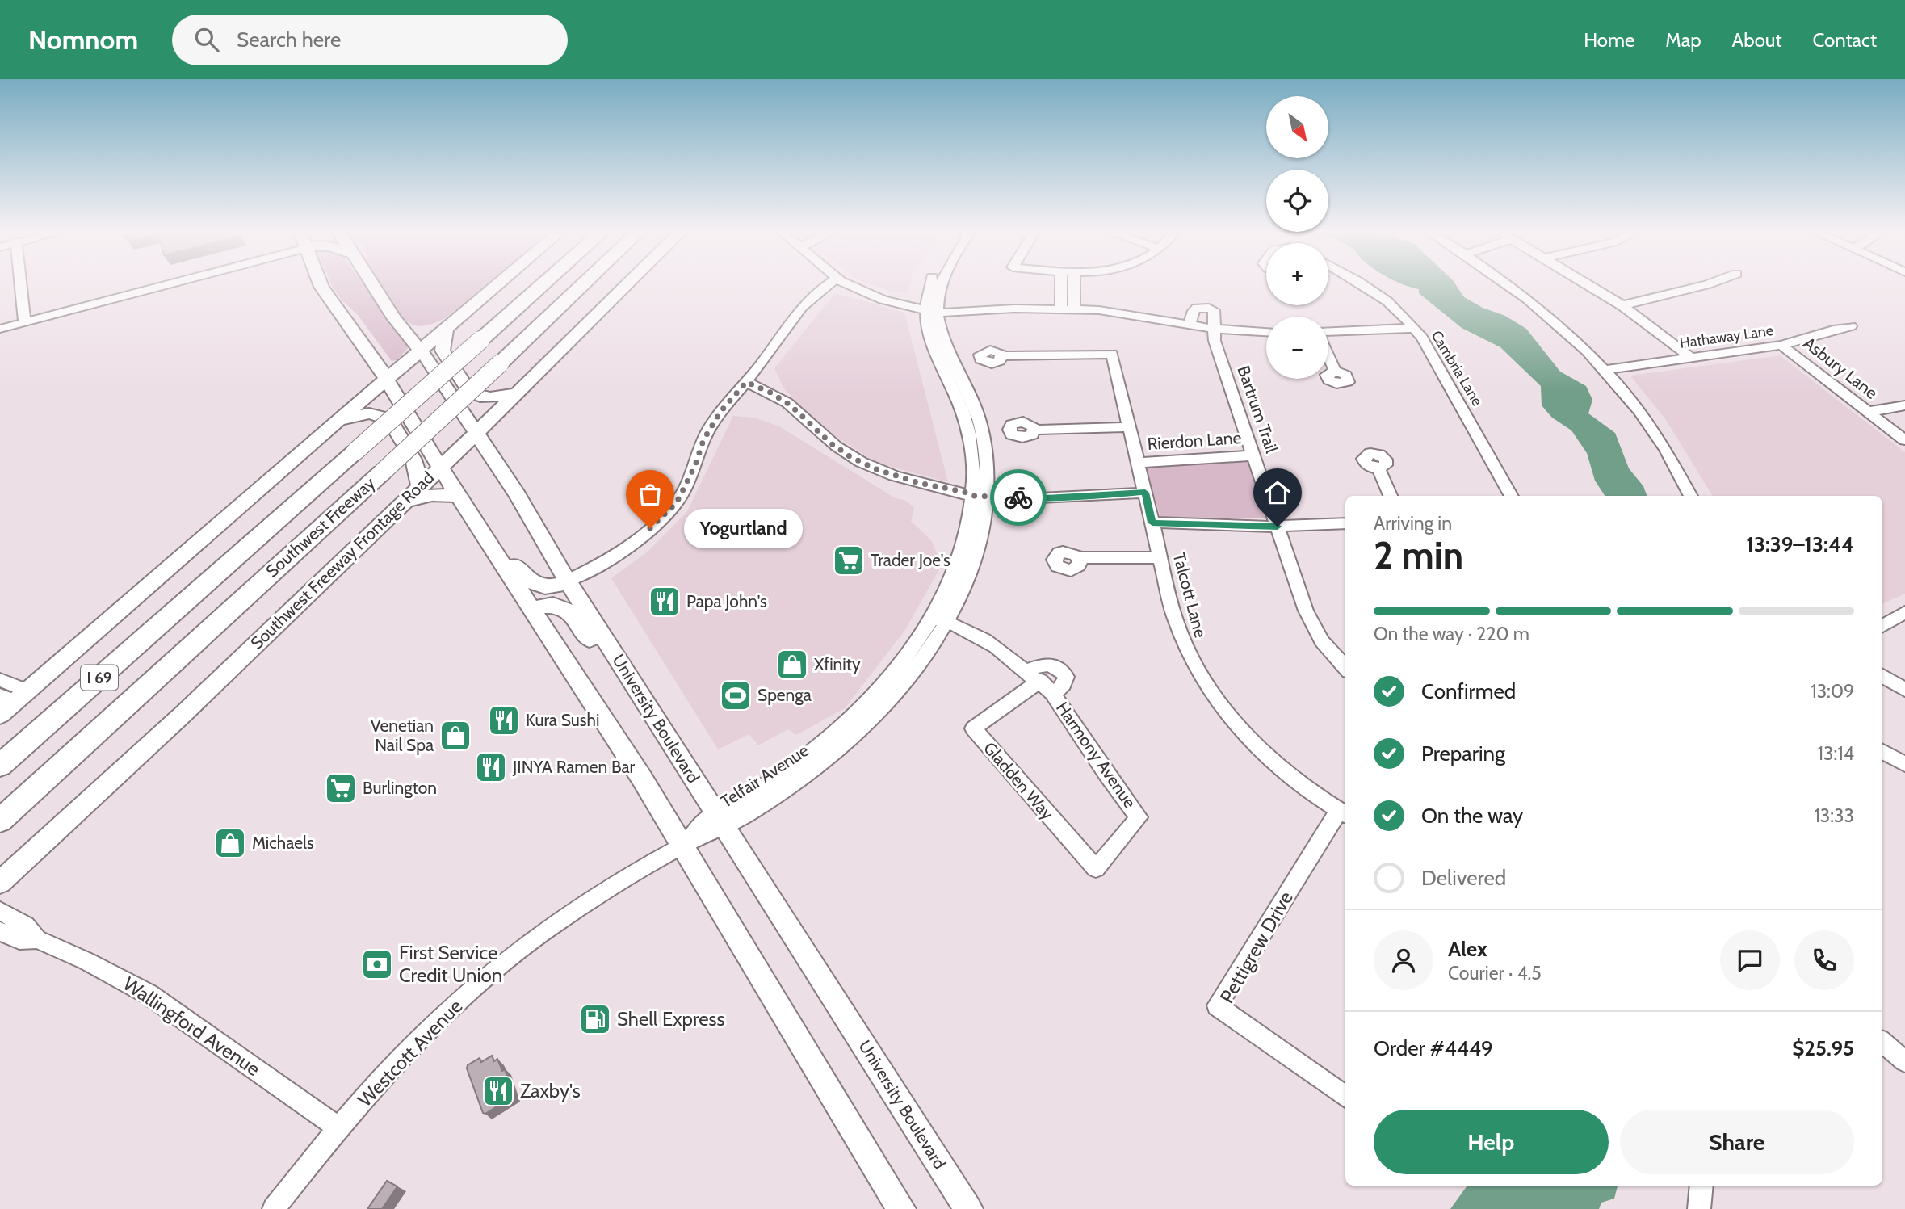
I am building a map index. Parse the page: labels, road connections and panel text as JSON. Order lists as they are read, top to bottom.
{
  "streets": {
    "highway": ["Southwest Freeway", "I 69"],
    "main road": ["Southwest Freeway Frontage Road", "University Boulevard"],
    "street": [
      "Hathaway Lane",
      "Cambria Lane",
      "Asbury Lane",
      "Bartrum Trail",
      "Rierdon Lane",
      "Talcott Lane",
      "Harmony Avenue",
      "Telfair Avenue",
      "Gladden Way",
      "Pettigrew Drive",
      "Wallingford Avenue",
      "Westcott Avenue"
    ]
  },
  "crossings": [
    ["Hathaway Lane", "Asbury Lane"],
    ["Bartrum Trail", "Rierdon Lane"],
    ["Rierdon Lane", "Talcott Lane"],
    ["Southwest Freeway Frontage Road", "University Boulevard"],
    ["Talcott Lane", "Pettigrew Drive"],
    ["University Boulevard", "Telfair Avenue"],
    ["Harmony Avenue", "Telfair Avenue"],
    ["Harmony Avenue", "Gladden Way"],
    ["Telfair Avenue", "Westcott Avenue"],
    ["Wallingford Avenue", "Westcott Avenue"]
  ],
  "places": {
    "other": ["Yogurtland"],
    "supermarket": ["Trader Joe's", "Burlington"],
    "restaurant": [
      "Papa John's",
      "Kura Sushi",
      "JINYA Ramen Bar",
      "Zaxby's"
    ],
    "shop": ["Xfinity", "Venetian Nail Spa", "Michaels"],
    "sports": ["Spenga"],
    "bank": ["First Service Credit Union"],
    "fuel station": ["Shell Express"]
  },
  "north": "bottom right",
  "page": {
    "header": "Nomnom",
    "search": "Search here",
    "nav": [
      "Home",
      "Map",
      "About",
      "Contact"
    ],
    "map_buttons": ["+", "−"],
    "heading": ["2 min", "Arriving in", "13:39–13:44"],
    "panel": [
      "Alex",
      "Courier · 4.5",
      "Order #4449",
      "$25.95"
    ],
    "bubble": "Yogurtland",
    "bar": "On the way · 220 m",
    "list": [
      ["Confirmed", "13:09"],
      ["Preparing", "13:14"],
      ["On the way", "13:33"],
      "Delivered"
    ],
    "buttons": ["Help", "Share"]
  }
}
